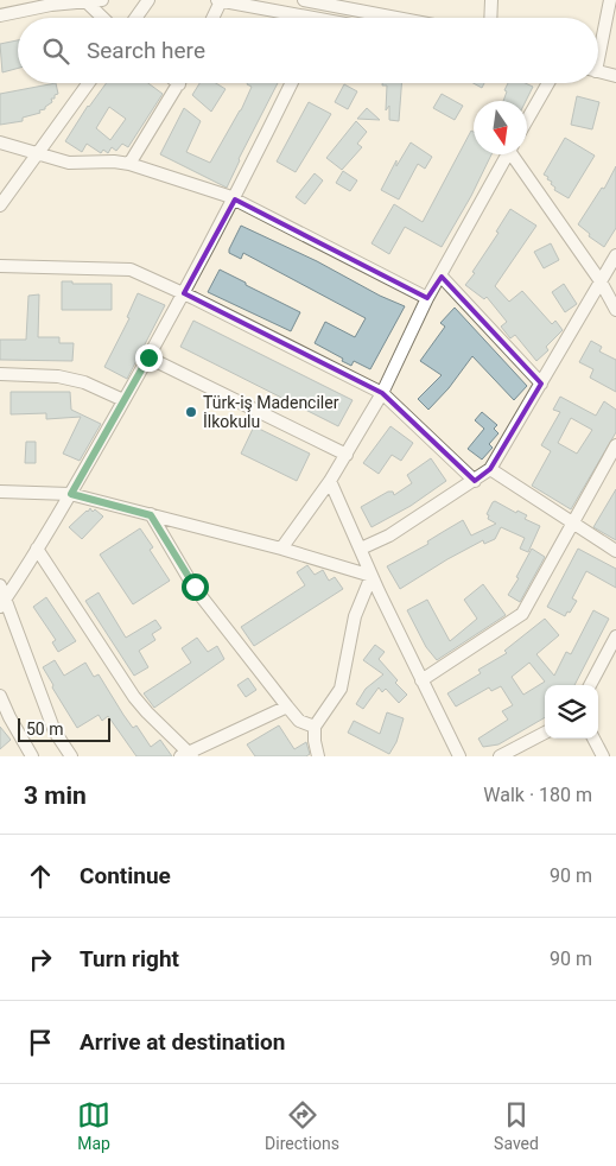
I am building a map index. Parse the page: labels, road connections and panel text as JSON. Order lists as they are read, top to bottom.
{
  "places": ["Türk-iş Madenciler İlkokulu"],
  "scale_bar": "50 m",
  "north": "bottom",
  "page": {
    "search": "Search here",
    "scale": "50 m",
    "heading": ["3 min", "Walk · 180 m"],
    "list": [
      ["Continue", "90 m"],
      ["Turn right", "90 m"],
      "Arrive at destination"
    ],
    "nav": ["Map", "Directions", "Saved"]
  }
}
